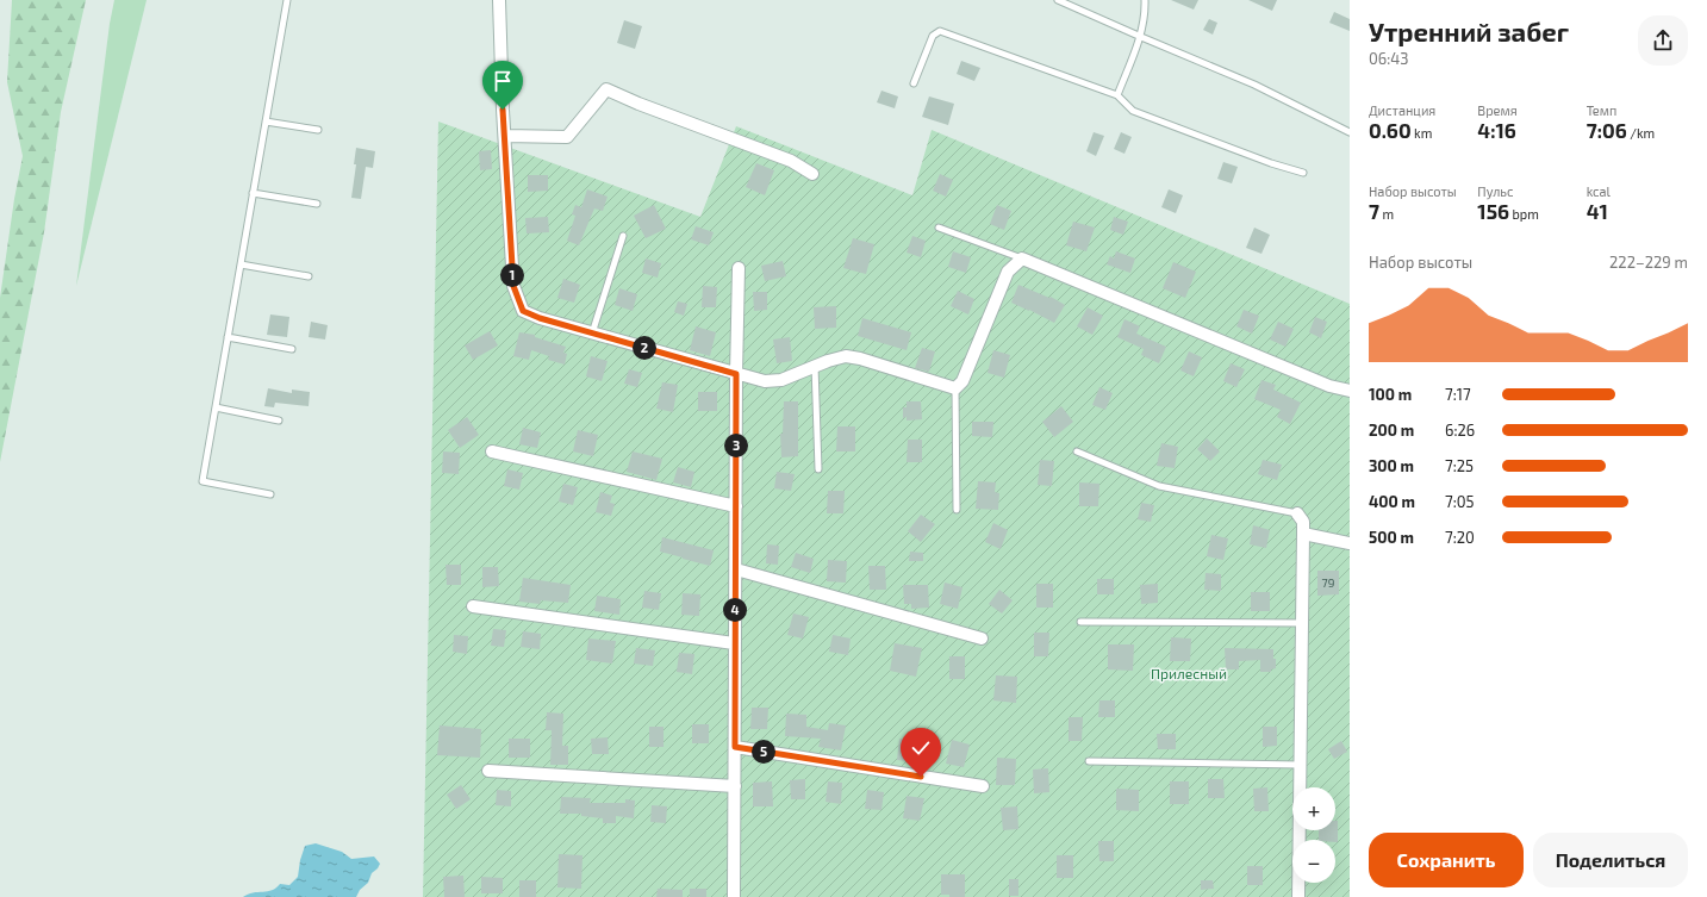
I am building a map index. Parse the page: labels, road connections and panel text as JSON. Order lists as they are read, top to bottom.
{
  "parks": ["Прилесный"],
  "house_numbers": ["79"],
  "page": {
    "heading": ["Утренний забег", "06:43"],
    "stats": [
      ["Дистанция", "0.60 km"],
      ["Время", "4:16"],
      ["Темп", "7:06 /km"],
      ["Набор высоты", "7 m"],
      ["Пульс", "156 bpm"],
      ["kcal", "41"]
    ],
    "chart": ["Набор высоты", "222–229 m"],
    "pins": [
      "1",
      "2",
      "3",
      "4",
      "5"
    ],
    "list": [
      {
        "name": "100 m",
        "note": "7:17"
      },
      {
        "name": "200 m",
        "note": "6:26"
      },
      {
        "name": "300 m",
        "note": "7:25"
      },
      {
        "name": "400 m",
        "note": "7:05"
      },
      {
        "name": "500 m",
        "note": "7:20"
      }
    ],
    "map_buttons": ["+", "−"],
    "buttons": ["Сохранить", "Поделиться"]
  }
}
